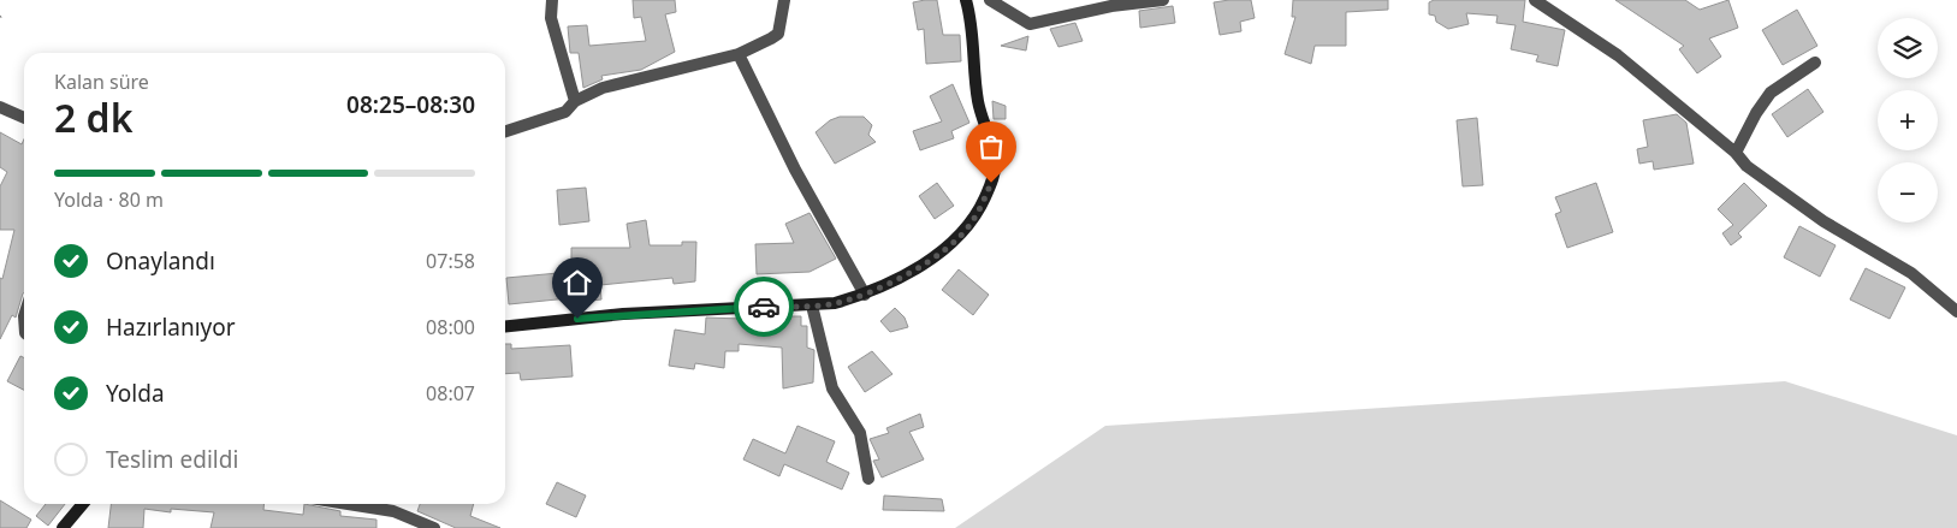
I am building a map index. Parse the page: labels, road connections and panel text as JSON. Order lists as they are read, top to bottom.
{
  "page": {
    "map_buttons": ["+", "−"],
    "heading": ["2 dk", "Kalan süre", "08:25–08:30"],
    "bar": "Yolda · 80 m",
    "list": [
      ["Onaylandı", "07:58"],
      ["Hazırlanıyor", "08:00"],
      ["Yolda", "08:07"],
      "Teslim edildi"
    ]
  }
}
